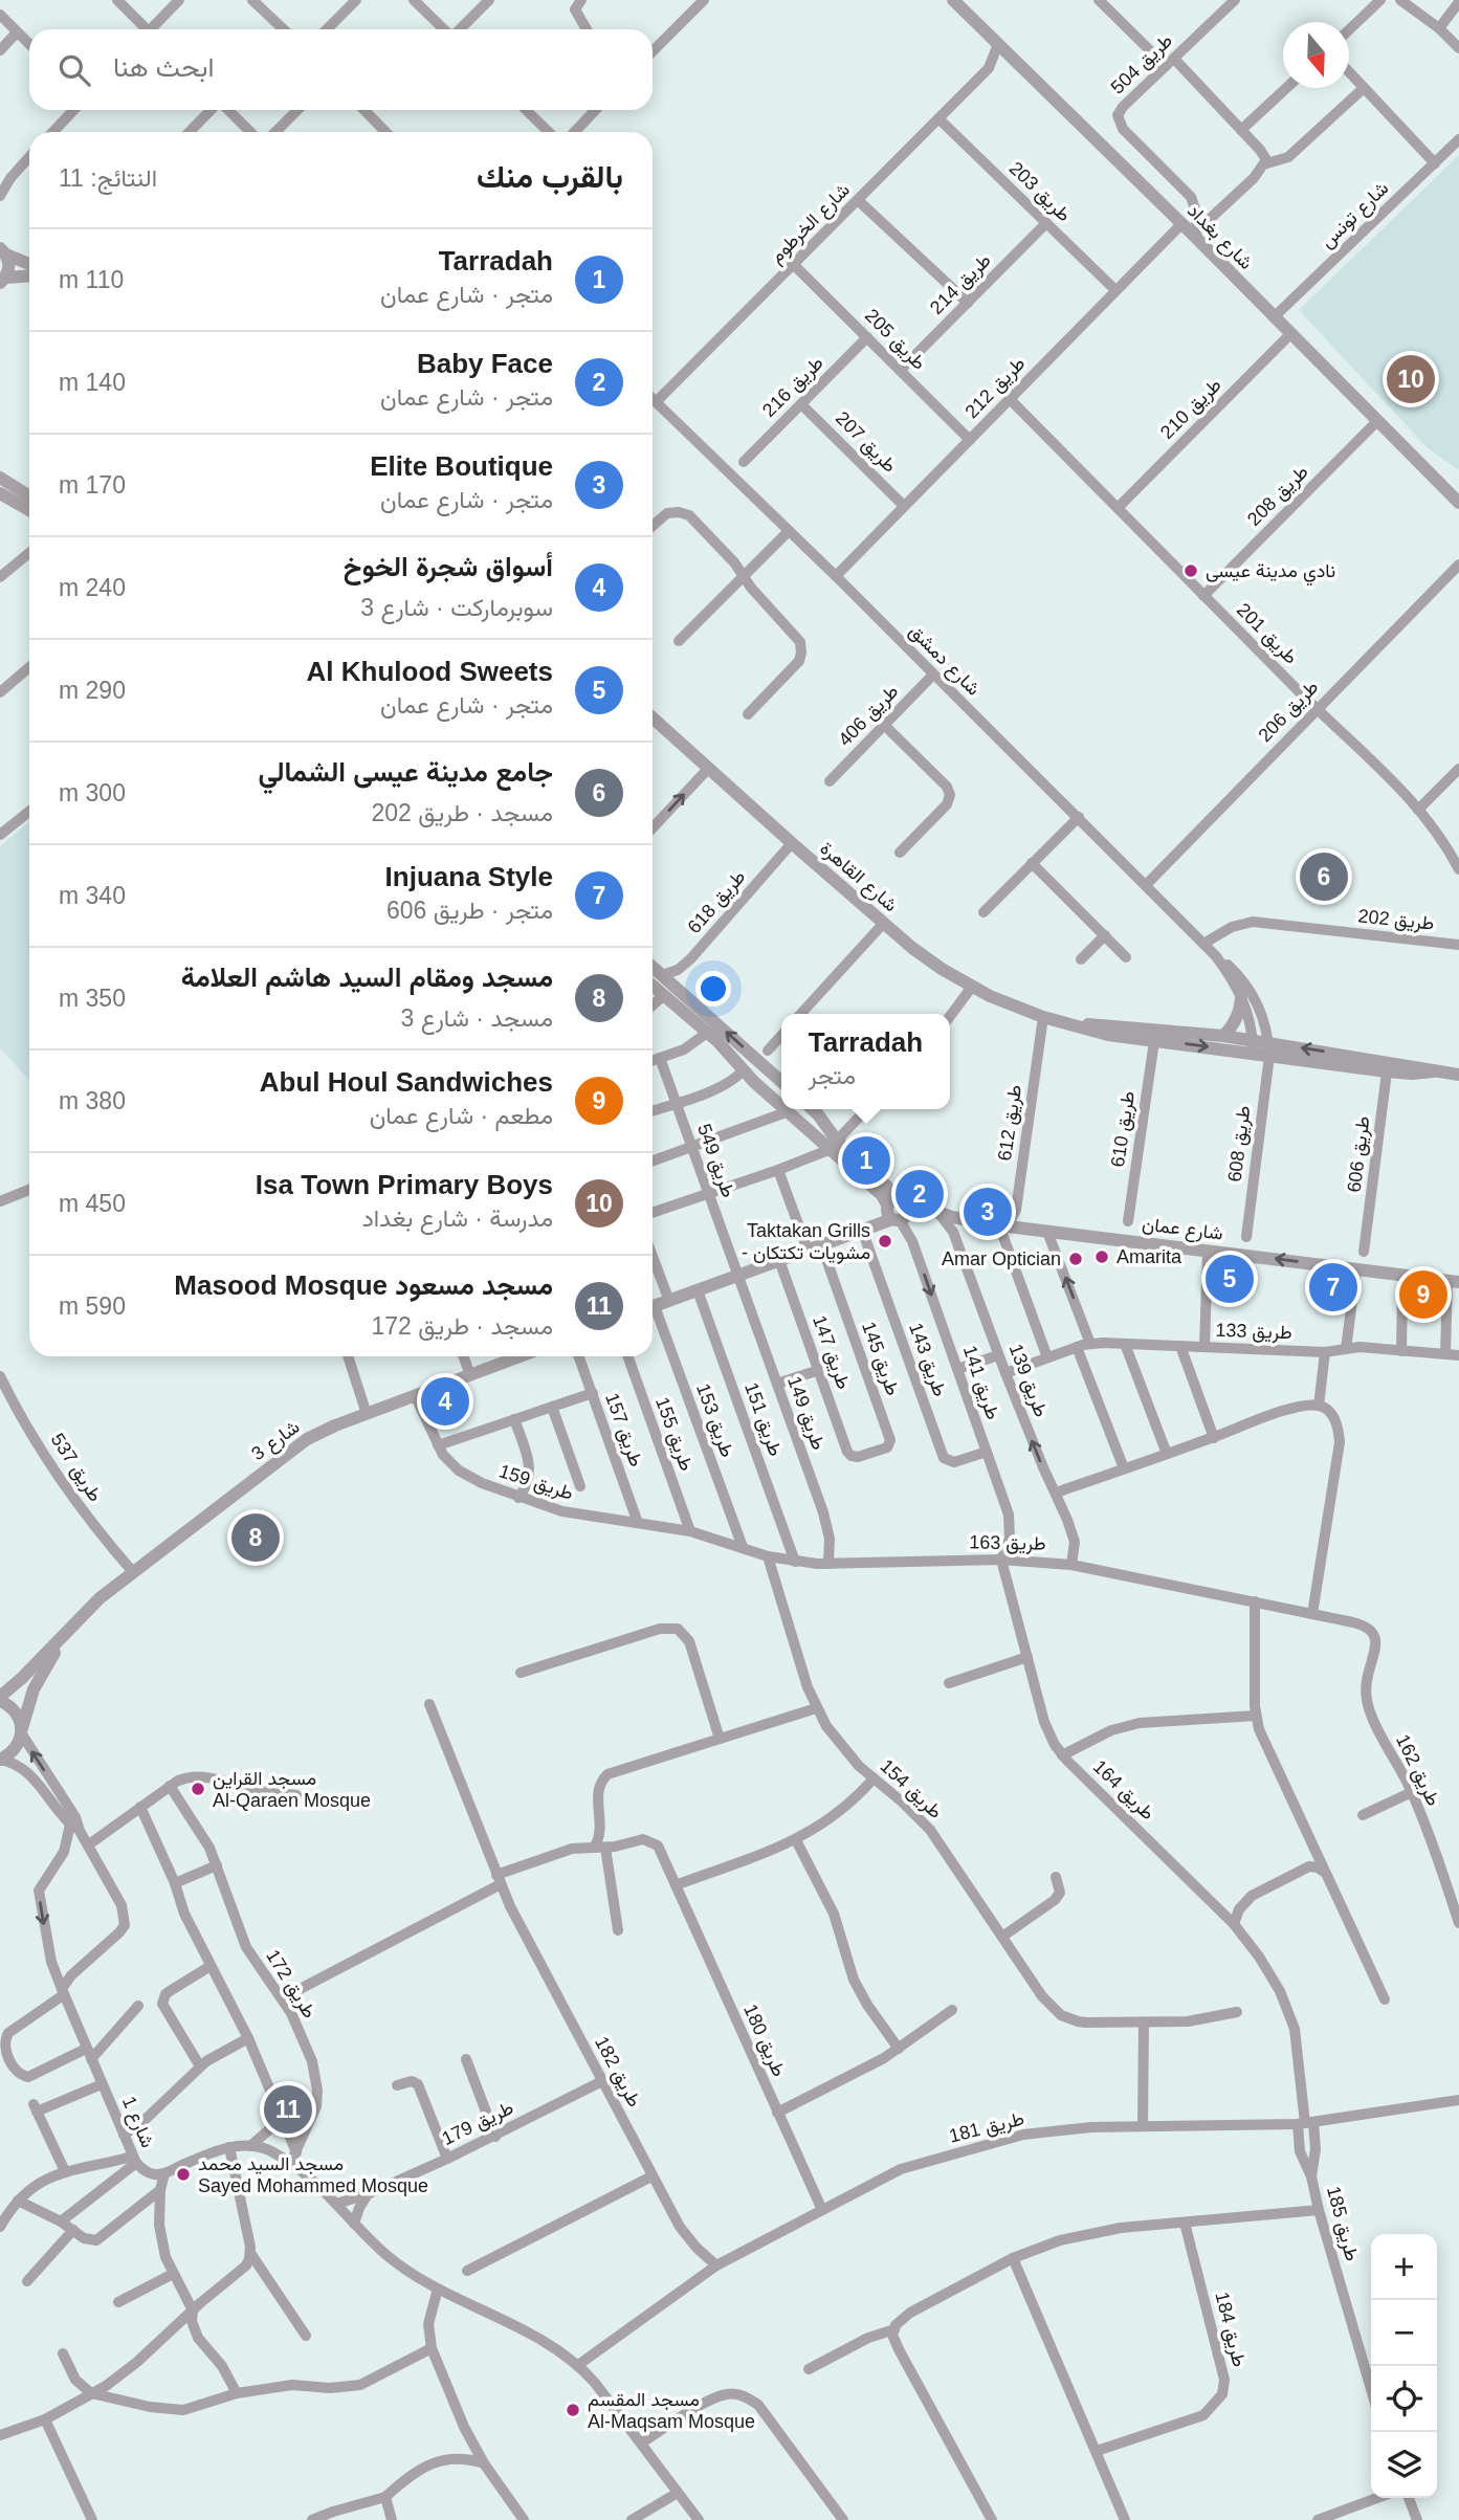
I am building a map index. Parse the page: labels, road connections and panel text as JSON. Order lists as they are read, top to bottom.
{
  "streets": {
    "street": [
      "طريق 504",
      "طريق 203",
      "شارع تونس",
      "شارع الخرطوم",
      "شارع بغداد",
      "طريق 214",
      "طريق 205",
      "طريق 216",
      "طريق 212",
      "طريق 210",
      "طريق 207",
      "طريق 208",
      "طريق 201",
      "شارع دمشق",
      "طريق 206",
      "طريق 406",
      "شارع القاهرة",
      "طريق 618",
      "طريق 202",
      "طريق 612",
      "طريق 610",
      "طريق 608",
      "طريق 606",
      "طريق 549",
      "شارع عمان",
      "طريق 133",
      "طريق 147",
      "طريق 145",
      "طريق 143",
      "طريق 139",
      "طريق 141",
      "طريق 149",
      "طريق 151",
      "طريق 153",
      "طريق 157",
      "طريق 155",
      "شارع 3",
      "طريق 537",
      "طريق 159",
      "طريق 163",
      "طريق 162",
      "طريق 154",
      "طريق 164",
      "طريق 172",
      "طريق 180",
      "طريق 182",
      "شارع 1",
      "طريق 179",
      "طريق 181",
      "طريق 185",
      "طريق 184"
    ]
  },
  "crossings": [
    ["طريق 504", "شارع بغداد"],
    ["طريق 203", "شارع الخرطوم"],
    ["طريق 203", "طريق 214"],
    ["طريق 203", "طريق 212"],
    ["شارع تونس", "شارع بغداد"],
    ["شارع الخرطوم", "شارع بغداد"],
    ["شارع الخرطوم", "طريق 205"],
    ["شارع الخرطوم", "شارع دمشق"],
    ["شارع بغداد", "طريق 212"],
    ["شارع بغداد", "طريق 210"],
    ["شارع بغداد", "طريق 208"],
    ["طريق 214", "طريق 205"],
    ["طريق 205", "طريق 216"],
    ["طريق 205", "طريق 212"],
    ["طريق 216", "طريق 207"],
    ["طريق 212", "طريق 207"],
    ["طريق 212", "طريق 201"],
    ["طريق 212", "شارع دمشق"],
    ["طريق 210", "طريق 201"],
    ["طريق 208", "طريق 201"],
    ["طريق 201", "طريق 206"],
    ["شارع دمشق", "طريق 206"],
    ["شارع دمشق", "طريق 406"],
    ["شارع دمشق", "شارع القاهرة"],
    ["شارع دمشق", "طريق 202"],
    ["شارع دمشق", "طريق 608"],
    ["شارع القاهرة", "طريق 618"],
    ["شارع القاهرة", "طريق 612"],
    ["شارع القاهرة", "طريق 610"],
    ["شارع القاهرة", "طريق 608"],
    ["شارع القاهرة", "طريق 606"],
    ["طريق 612", "شارع عمان"],
    ["طريق 549", "طريق 149"],
    ["شارع عمان", "طريق 139"],
    ["طريق 133", "طريق 139"],
    ["طريق 147", "طريق 145"],
    ["طريق 143", "طريق 141"],
    ["طريق 139", "طريق 163"],
    ["طريق 141", "طريق 163"],
    ["طريق 141", "طريق 164"],
    ["طريق 149", "طريق 163"],
    ["طريق 151", "طريق 163"],
    ["طريق 153", "طريق 163"],
    ["طريق 157", "طريق 159"],
    ["طريق 157", "طريق 163"],
    ["طريق 155", "طريق 163"],
    ["شارع 3", "طريق 537"],
    ["شارع 3", "طريق 159"],
    ["طريق 159", "طريق 163"],
    ["طريق 163", "طريق 162"],
    ["طريق 163", "طريق 154"],
    ["طريق 163", "طريق 164"],
    ["طريق 164", "طريق 181"],
    ["طريق 164", "طريق 185"],
    ["طريق 180", "طريق 182"],
    ["طريق 180", "طريق 181"],
    ["طريق 182", "طريق 179"],
    ["طريق 182", "طريق 181"],
    ["طريق 181", "طريق 185"]
  ],
  "one_way": ["شارع 1"],
  "places": [
    "نادي مدينة عيسى",
    "Taktakan Grills - مشويات تكتكان",
    "Amarita",
    "Amar Optician",
    "مسجد القراين Al-Qaraen Mosque",
    "مسجد السيد محمد Sayed Mohammed Mosque",
    "مسجد المقسم Al-Maqsam Mosque"
  ],
  "north": "bottom",
  "page": {
    "search": "ابحث هنا",
    "heading": ["بالقرب منك", "النتائج: 11"],
    "list": [
      {
        "mark": "1",
        "name": "Tarradah",
        "note": "متجر · شارع عمان",
        "value": "110 m"
      },
      {
        "mark": "2",
        "name": "Baby Face",
        "note": "متجر · شارع عمان",
        "value": "140 m"
      },
      {
        "mark": "3",
        "name": "Elite Boutique",
        "note": "متجر · شارع عمان",
        "value": "170 m"
      },
      {
        "mark": "4",
        "name": "أسواق شجرة الخوخ",
        "note": "سوبرماركت · شارع 3",
        "value": "240 m"
      },
      {
        "mark": "5",
        "name": "Al Khulood Sweets",
        "note": "متجر · شارع عمان",
        "value": "290 m"
      },
      {
        "mark": "6",
        "name": "جامع مدينة عيسى الشمالي",
        "note": "مسجد · طريق 202",
        "value": "300 m"
      },
      {
        "mark": "7",
        "name": "Injuana Style",
        "note": "متجر · طريق 606",
        "value": "340 m"
      },
      {
        "mark": "8",
        "name": "مسجد ومقام السيد هاشم العلامة",
        "note": "مسجد · شارع 3",
        "value": "350 m"
      },
      {
        "mark": "9",
        "name": "Abul Houl Sandwiches",
        "note": "مطعم · شارع عمان",
        "value": "380 m"
      },
      {
        "mark": "10",
        "name": "Isa Town Primary Boys",
        "note": "مدرسة · شارع بغداد",
        "value": "450 m"
      },
      {
        "mark": "11",
        "name": "مسجد مسعود Masood Mosque",
        "note": "مسجد · طريق 172",
        "value": "590 m"
      }
    ],
    "pins": [
      "10",
      "6",
      "1",
      "2",
      "3",
      "5",
      "7",
      "9",
      "4",
      "8",
      "11"
    ],
    "popup": ["Tarradah", "متجر"],
    "map_buttons": ["+", "−"]
  }
}
